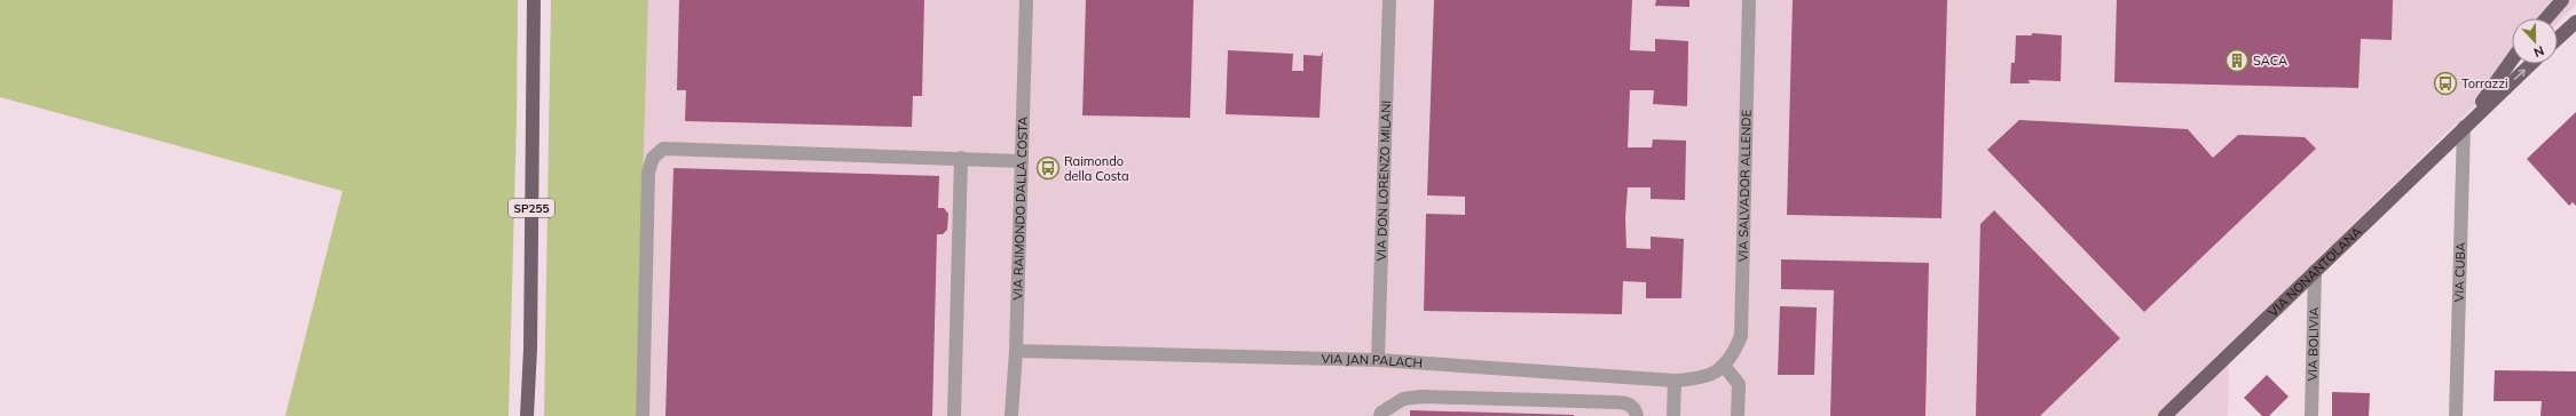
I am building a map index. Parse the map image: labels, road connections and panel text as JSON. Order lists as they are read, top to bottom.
{
  "streets": {
    "main road": ["SP255", "VIA NONANTOLANA"],
    "street": [
      "VIA DON LORENZO MILANI",
      "VIA SALVADOR ALLENDE",
      "VIA RAIMONDO DALLA COSTA",
      "VIA CUBA",
      "VIA BOLIVIA",
      "VIA JAN PALACH"
    ]
  },
  "crossings": [
    ["VIA DON LORENZO MILANI", "VIA JAN PALACH"],
    ["VIA SALVADOR ALLENDE", "VIA JAN PALACH"],
    ["VIA RAIMONDO DALLA COSTA", "VIA JAN PALACH"],
    ["VIA NONANTOLANA", "VIA CUBA"],
    ["VIA NONANTOLANA", "VIA BOLIVIA"]
  ],
  "places": {
    "building": ["SACA"],
    "bus stop": ["Torrazzi", "Raimondo della Costa"]
  },
  "north": "bottom"
}
